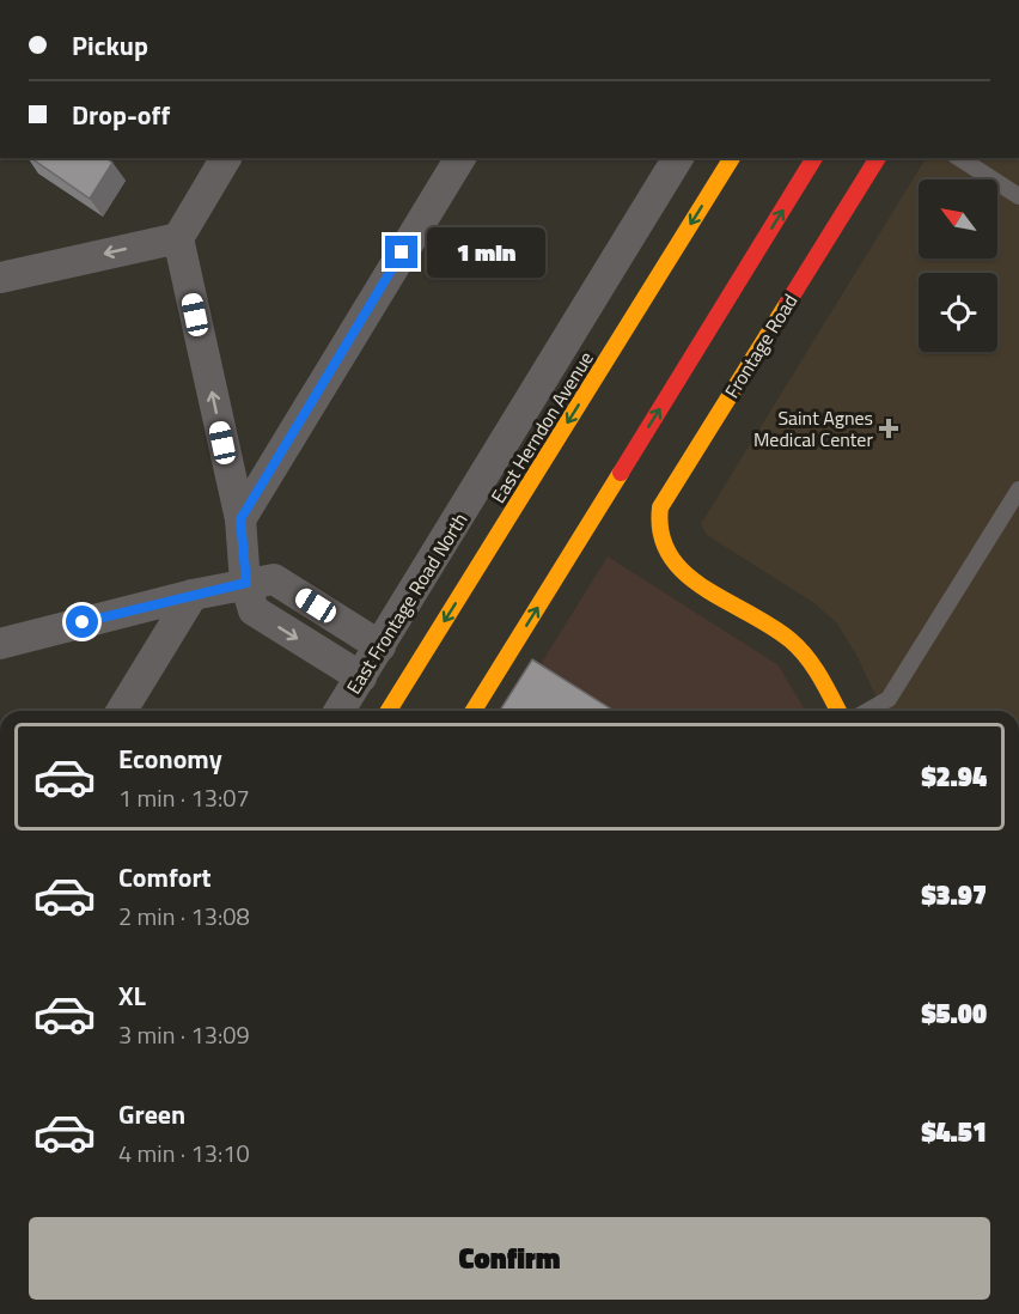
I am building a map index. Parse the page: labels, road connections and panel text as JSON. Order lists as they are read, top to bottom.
{
  "streets": {
    "main road": ["Frontage Road", "East Herndon Avenue"],
    "street": ["East Frontage Road North"]
  },
  "places": {
    "health": ["Saint Agnes Medical Center"]
  },
  "north": "top left",
  "page": {
    "banner": ["Pickup", "Drop-off"],
    "bubble": "1 min",
    "list": [
      {
        "name": "Economy",
        "note": "1 min · 13:07",
        "value": "$2.94"
      },
      {
        "name": "Comfort",
        "note": "2 min · 13:08",
        "value": "$3.97"
      },
      {
        "name": "XL",
        "note": "3 min · 13:09",
        "value": "$5.00"
      },
      {
        "name": "Green",
        "note": "4 min · 13:10",
        "value": "$4.51"
      }
    ],
    "buttons": "Confirm"
  }
}
